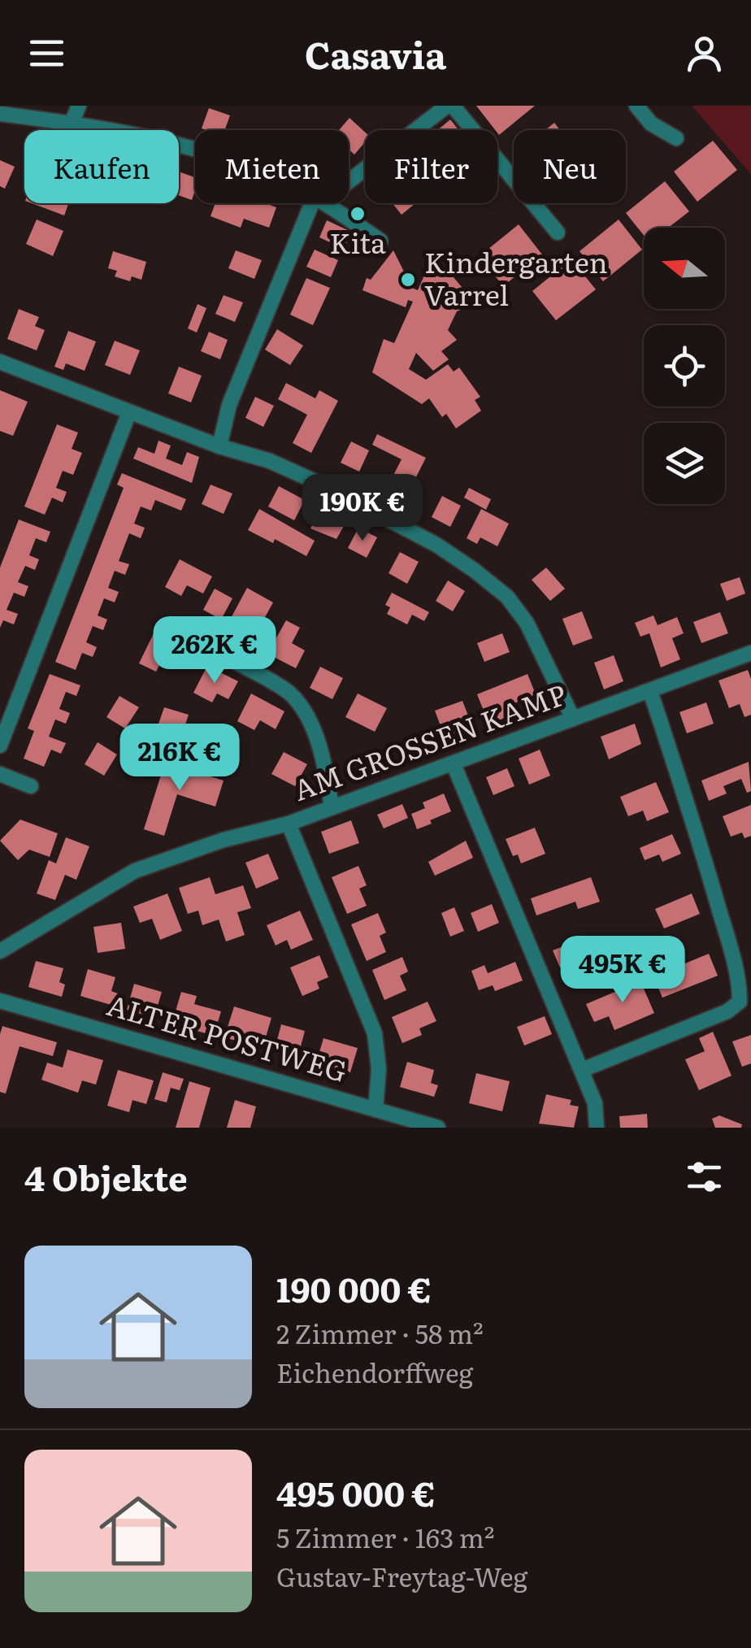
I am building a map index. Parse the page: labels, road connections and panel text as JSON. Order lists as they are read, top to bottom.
{
  "streets": {
    "street": ["AM GROSSEN KAMP", "ALTER POSTWEG"]
  },
  "places": ["Kita", "Kindergarten Varrel"],
  "north": "left",
  "page": {
    "header": "Casavia",
    "chip": [
      "Kaufen",
      "Mieten",
      "Filter",
      "Neu"
    ],
    "price": [
      "190K €",
      "262K €",
      "216K €",
      "495K €"
    ],
    "heading": "4 Objekte",
    "list": [
      {
        "name": "190 000 €",
        "note": "2 Zimmer · 58 m² · Eichendorffweg"
      },
      {
        "name": "495 000 €",
        "note": "5 Zimmer · 163 m² · Gustav-Freytag-Weg"
      }
    ]
  }
}
